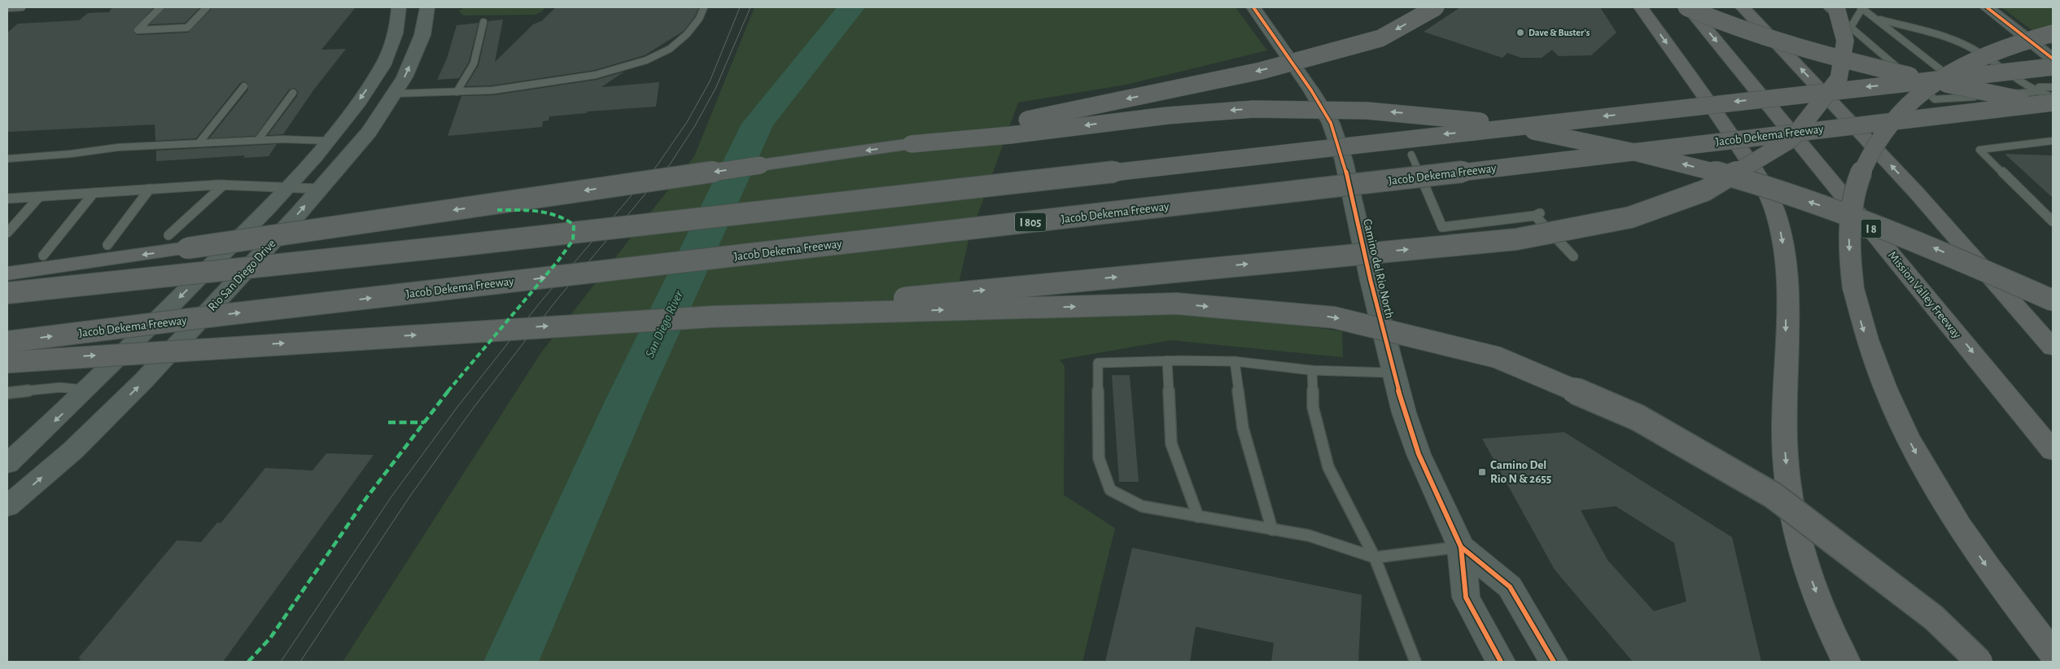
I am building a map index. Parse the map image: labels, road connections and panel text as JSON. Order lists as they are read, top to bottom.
{
  "streets": {
    "highway": [
      "Jacob Dekema Freeway",
      "I 805",
      "I 8",
      "Mission Valley Freeway"
    ],
    "main road": ["Camino del Rio North", "Rio San Diego Drive"]
  },
  "water": ["San Diego River"],
  "places": {
    "other": ["Dave & Buster's"],
    "transit": ["Camino Del Rio N & 2655"]
  }
}
